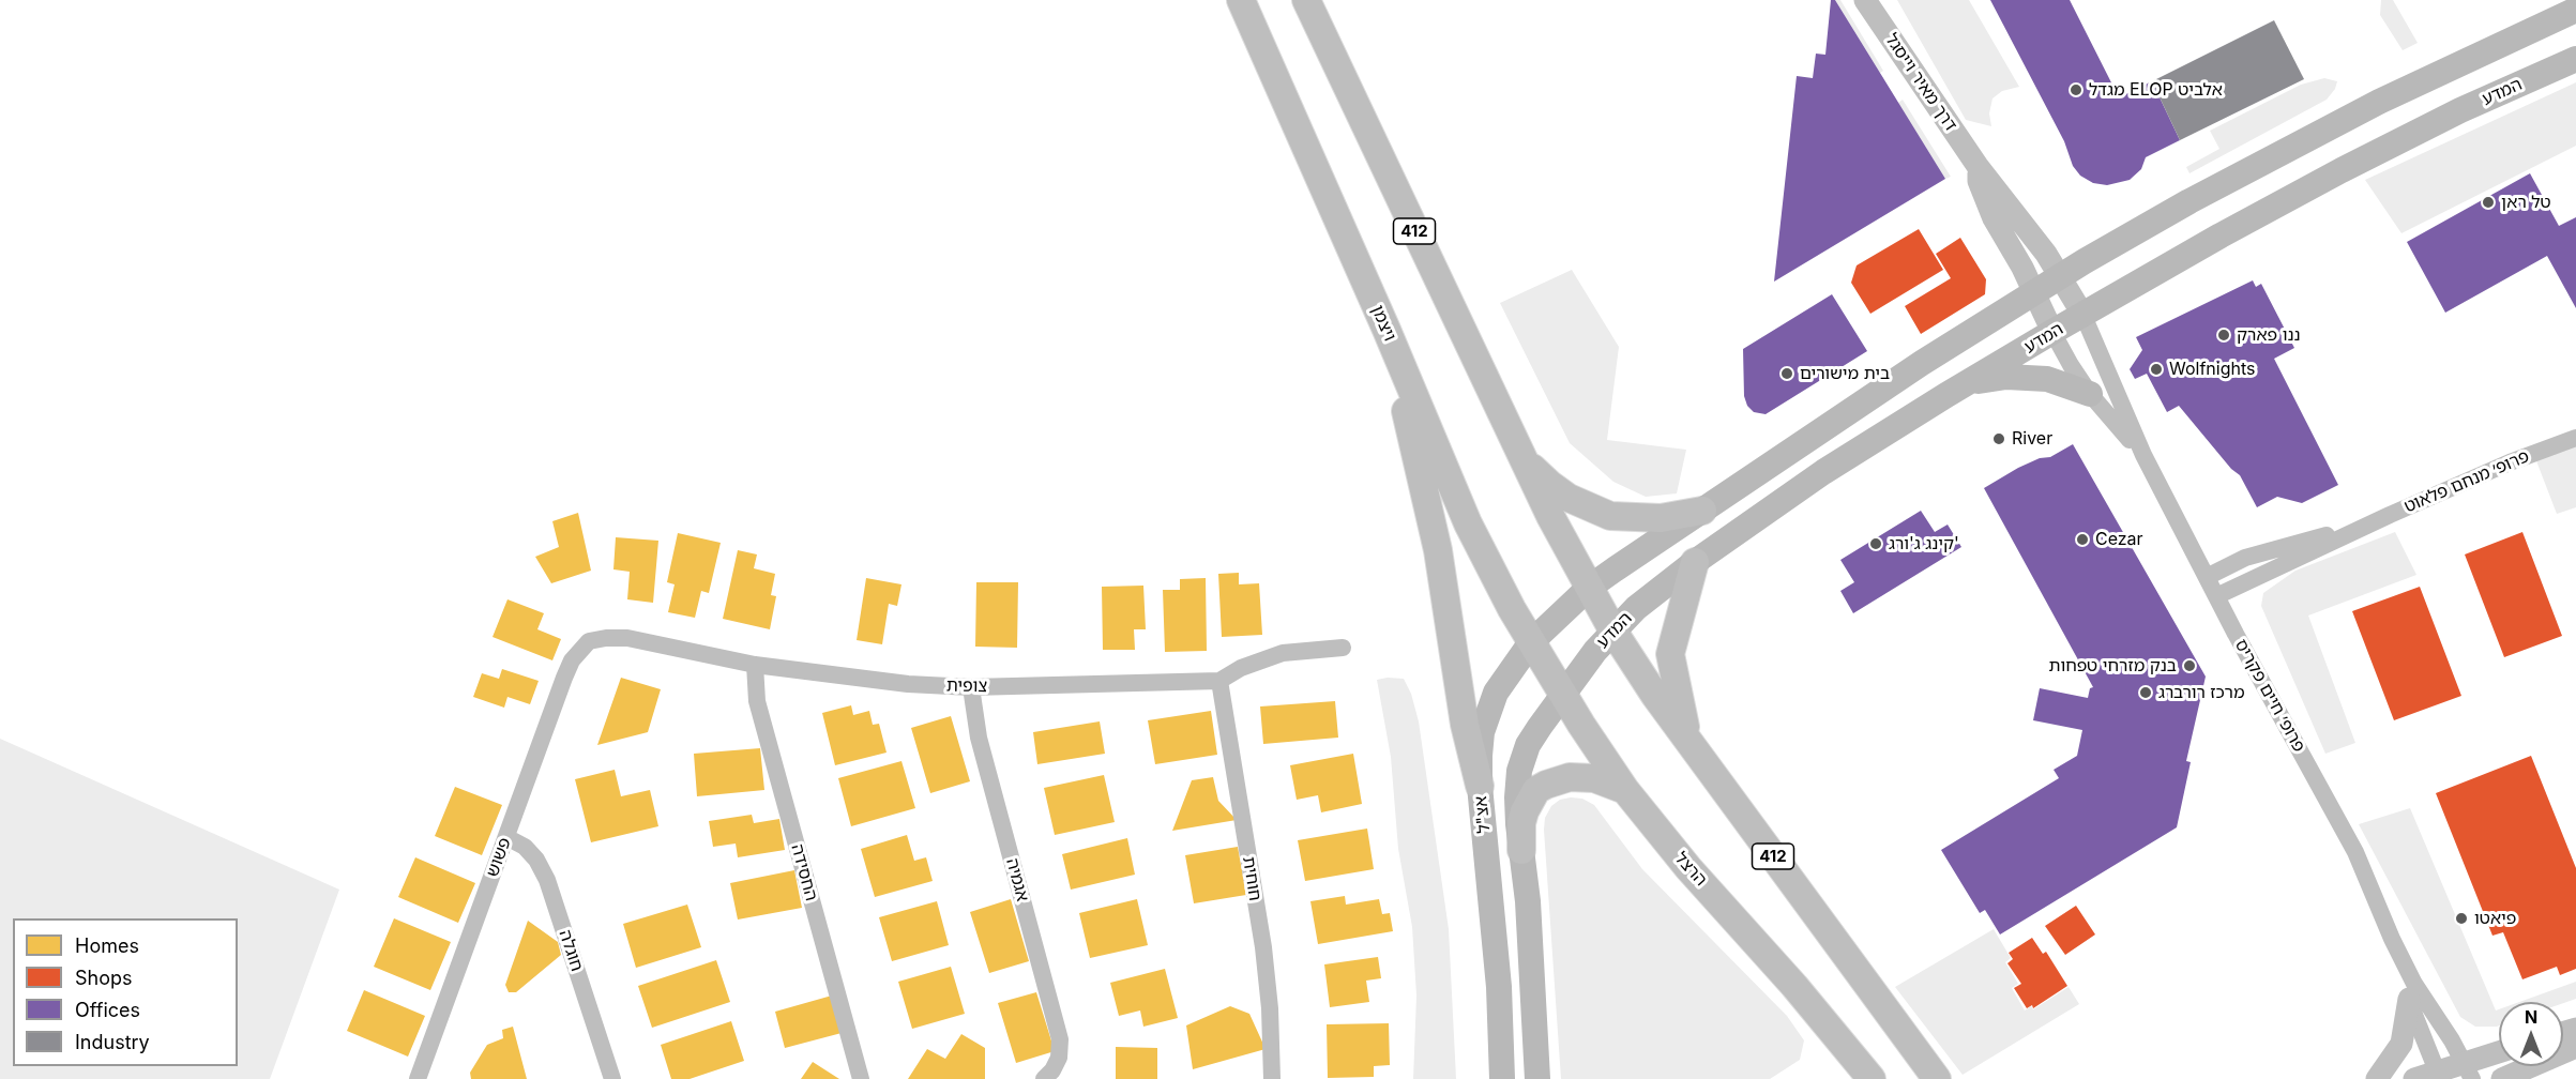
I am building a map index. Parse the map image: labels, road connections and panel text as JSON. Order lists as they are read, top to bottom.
{
  "streets": {
    "main road": [
      "המדע",
      "412",
      "ויצמן",
      "אצ\"ל",
      "הרצל"
    ],
    "street": [
      "דרך מאיר וייסגל",
      "פרופ׳ מנחם פלאוט",
      "צופית",
      "פרופ׳ חיים פקריס",
      "פשוש",
      "החסידה",
      "חוחית",
      "אגמיה",
      "חוגלה"
    ]
  },
  "crossings": [
    ["דרך מאיר וייסגל", "המדע"],
    ["דרך מאיר וייסגל", "פרופ׳ חיים פקריס"],
    ["המדע", "412"],
    ["המדע", "פרופ׳ חיים פקריס"],
    ["המדע", "אצ\"ל"],
    ["המדע", "הרצל"],
    ["412", "אצ\"ל"],
    ["ויצמן", "אצ\"ל"],
    ["ויצמן", "הרצל"],
    ["פרופ׳ מנחם פלאוט", "פרופ׳ חיים פקריס"],
    ["צופית", "פשוש"],
    ["צופית", "החסידה"],
    ["צופית", "חוחית"],
    ["צופית", "אגמיה"],
    ["אצ\"ל", "הרצל"],
    ["פשוש", "חוגלה"]
  ],
  "places": [
    "מגדל ELOP אלביט",
    "טל ראן",
    "ננו פארק",
    "Wolfnights",
    "בית מישורים",
    "River",
    "Cezar",
    "קינג ג'ורג'",
    "בנק מזרחי טפחות",
    "מרכז רורברג",
    "פיאטו"
  ],
  "legend": [
    "Homes",
    "Shops",
    "Offices",
    "Industry"
  ],
  "north": "top"
}
